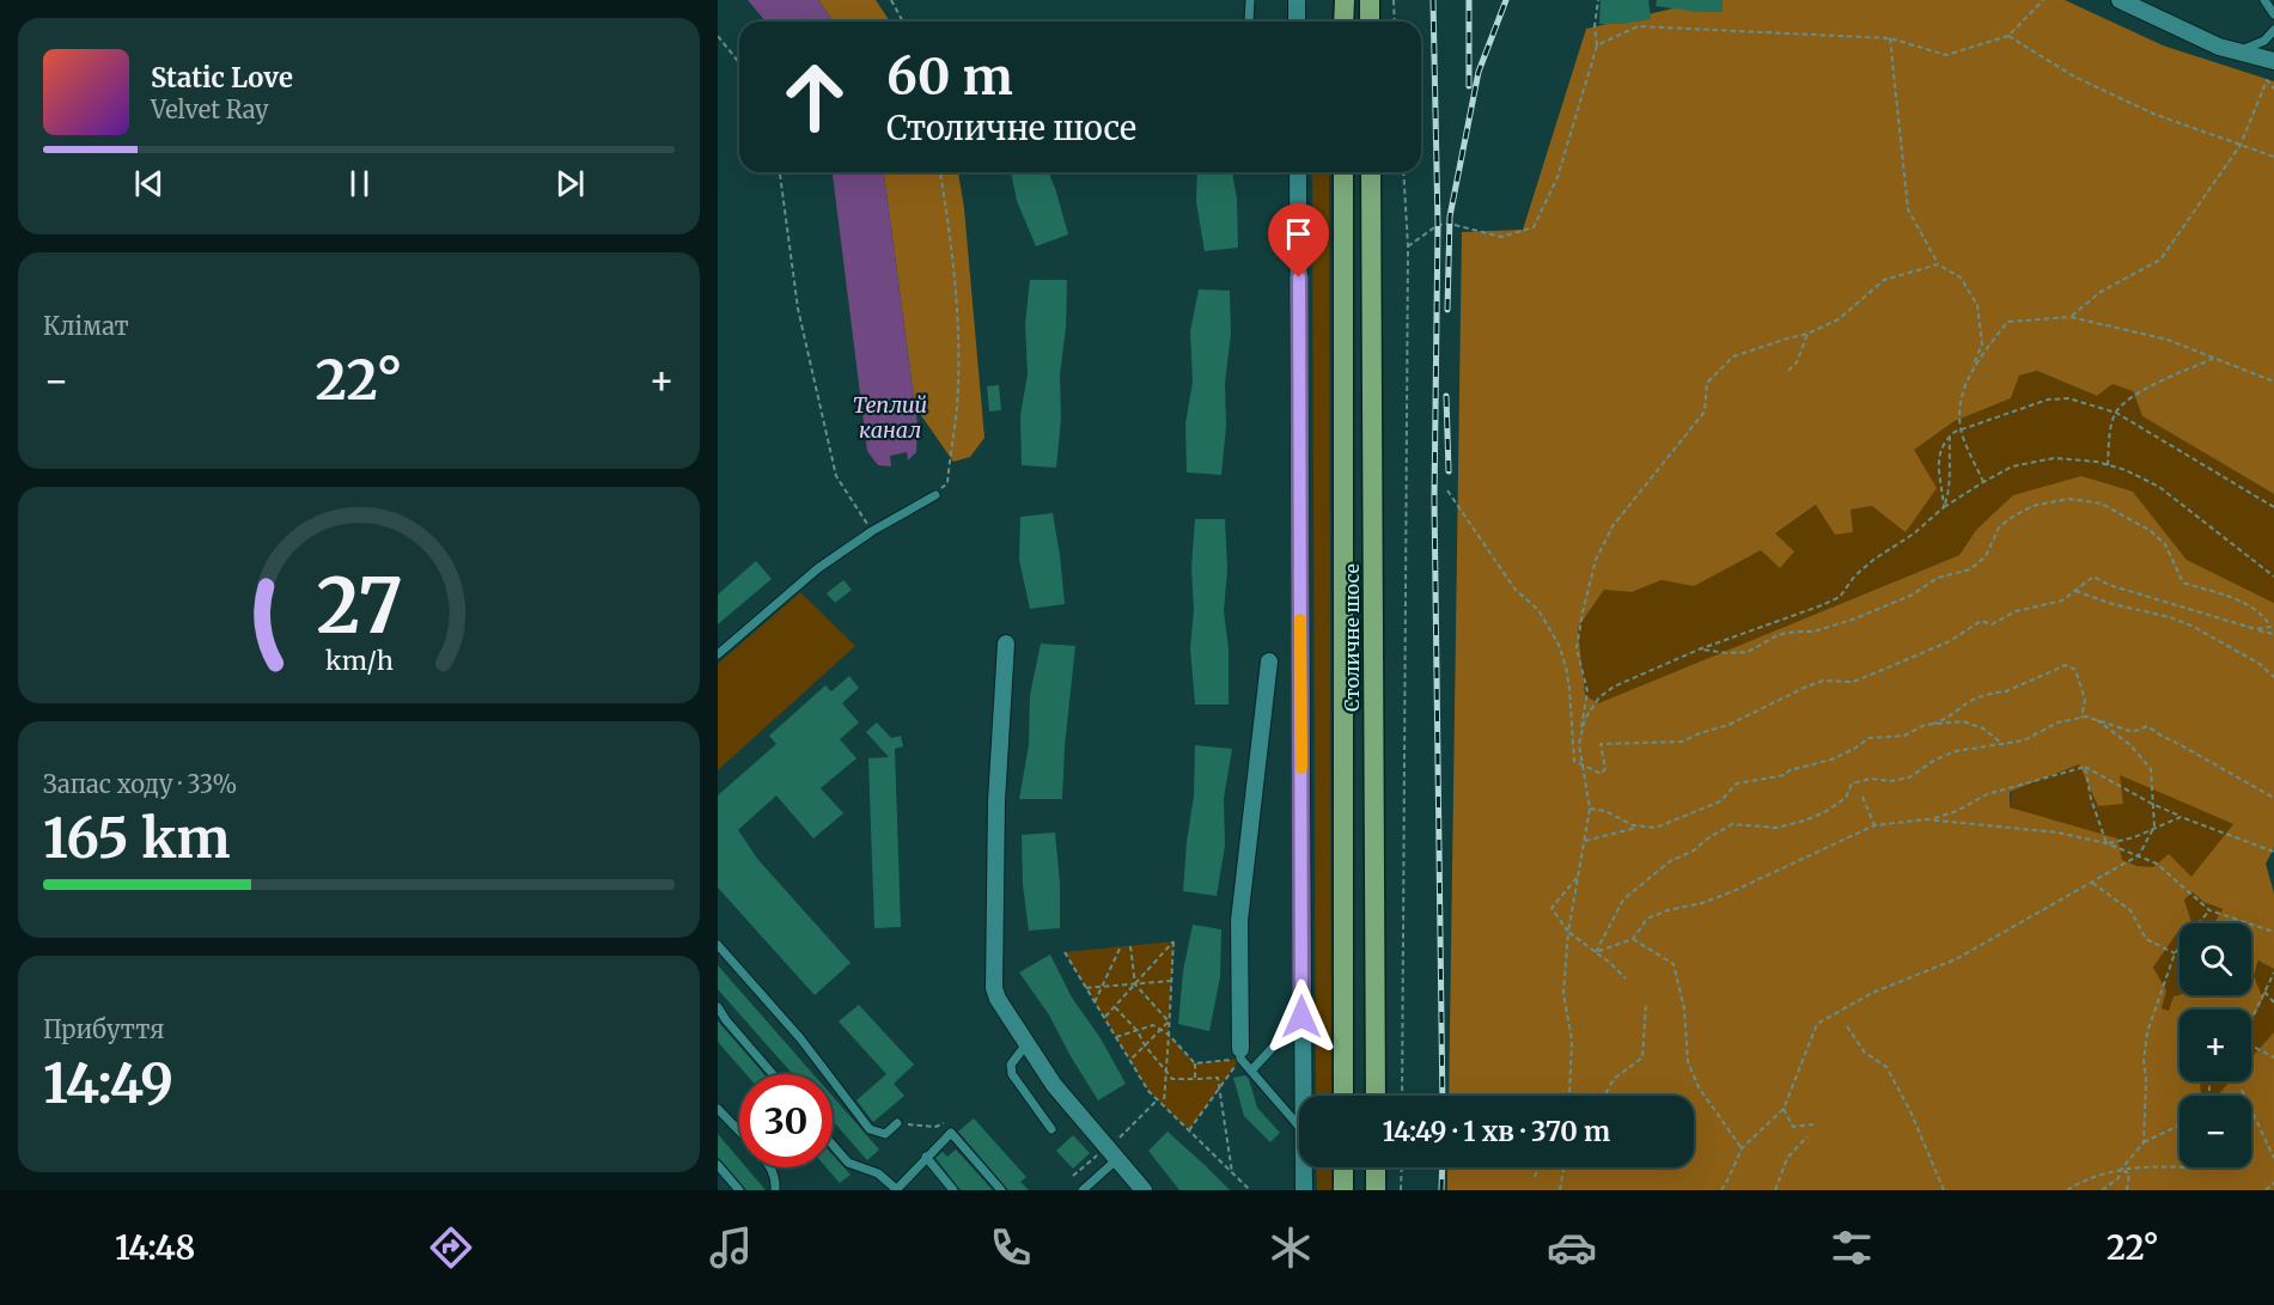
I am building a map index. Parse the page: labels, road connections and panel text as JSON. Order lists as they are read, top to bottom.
{
  "streets": {
    "highway": ["Столичне шосе"]
  },
  "water": ["Теплий канал"],
  "page": {
    "turn": ["60 m", "Столичне шосе"],
    "song": ["Static Love", "Velvet Ray"],
    "tile": [
      "Клімат",
      ["Запас ходу · 33%", "165 km"],
      ["Прибуття", "14:49"]
    ],
    "heat": ["−", "22°", "+"],
    "map_buttons": ["+", "−"],
    "limit": "30",
    "trip": "14:49 · 1 хв · 370 m",
    "tabs": ["14:48", "22°"],
    "gauge": ["27", "km/h"]
  }
}
